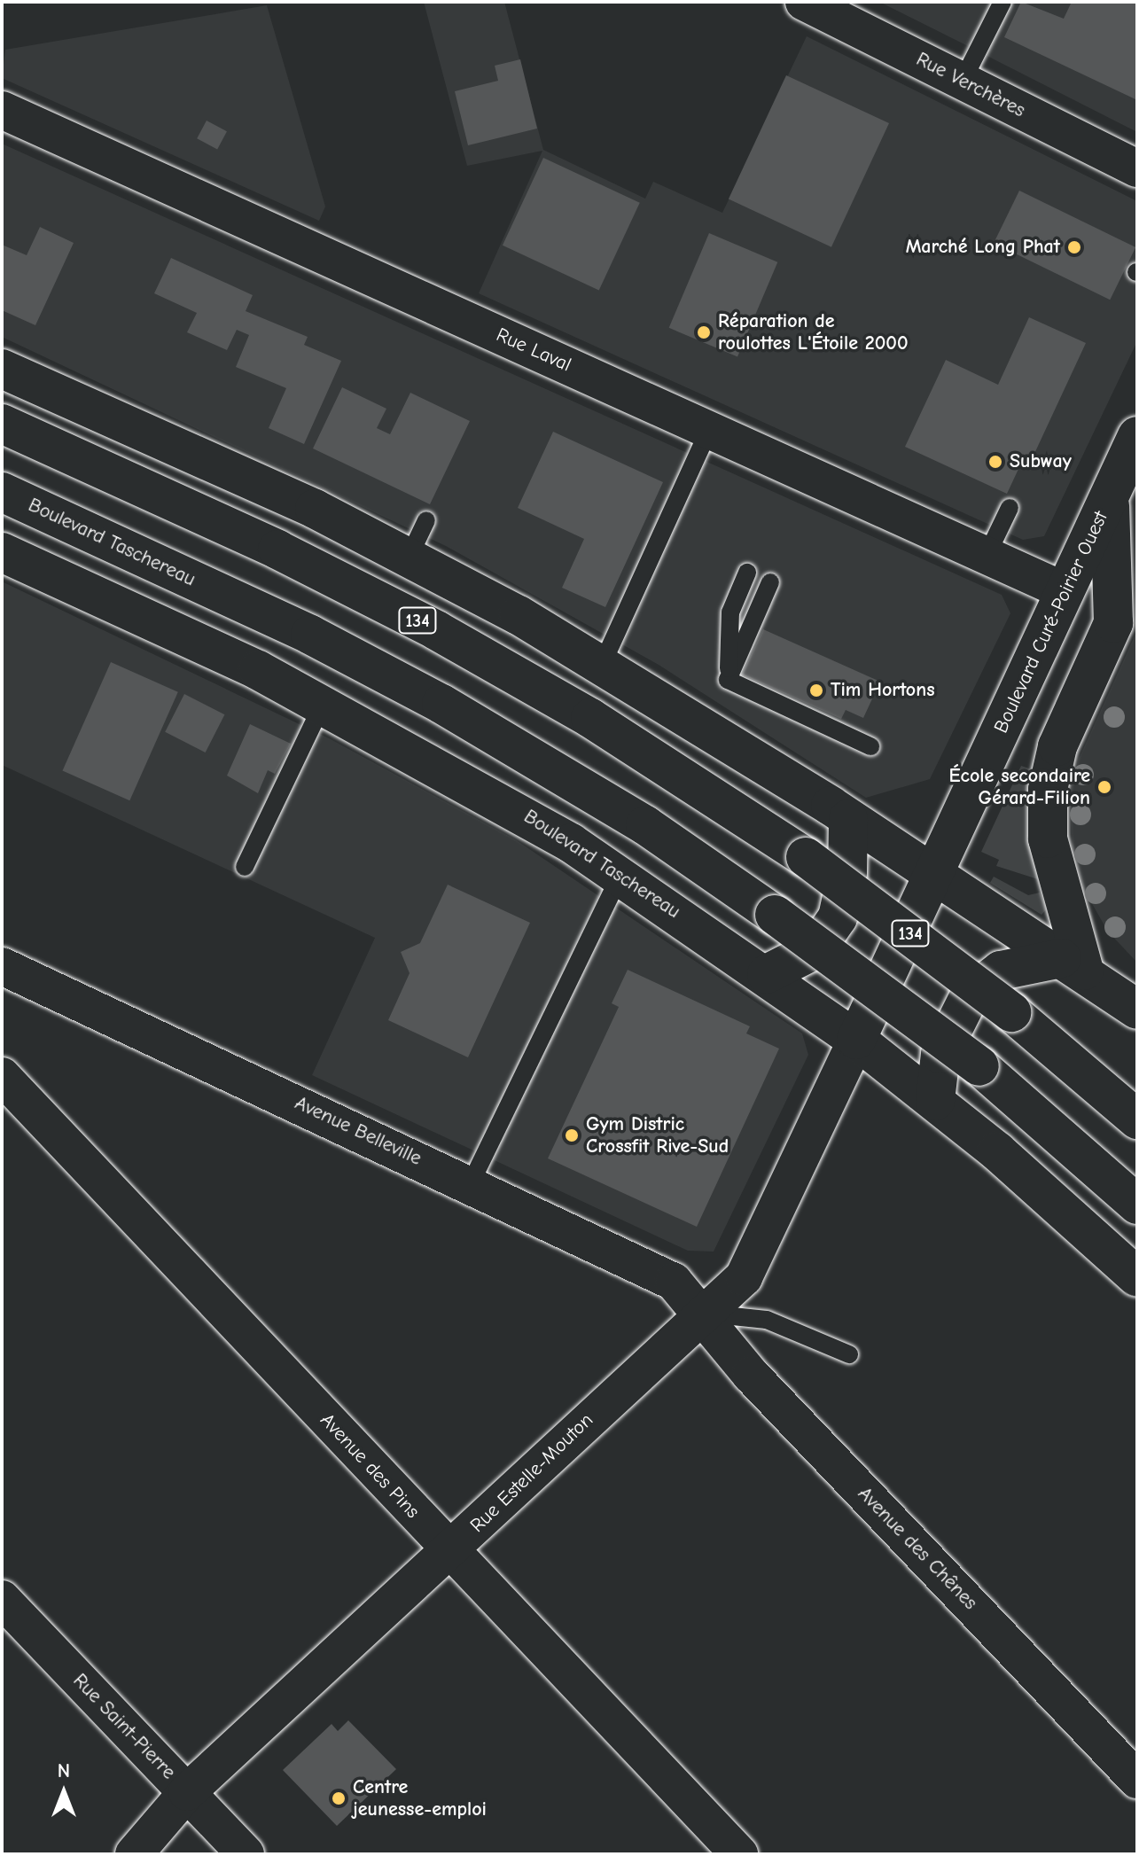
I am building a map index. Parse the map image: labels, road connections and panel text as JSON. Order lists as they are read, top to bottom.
{
  "streets": {
    "main road": ["Boulevard Taschereau", "134", "Boulevard Curé-Poirier Ouest"],
    "street": [
      "Rue Verchères",
      "Rue Laval",
      "Avenue Belleville",
      "Avenue des Pins",
      "Rue Estelle-Mouton",
      "Avenue des Chênes",
      "Rue Saint-Pierre"
    ]
  },
  "crossings": [
    ["Rue Laval", "Boulevard Curé-Poirier Ouest"],
    ["Boulevard Taschereau", "Boulevard Curé-Poirier Ouest"],
    ["Boulevard Taschereau", "Rue Estelle-Mouton"],
    ["Boulevard Curé-Poirier Ouest", "Rue Estelle-Mouton"],
    ["Avenue Belleville", "Rue Estelle-Mouton"],
    ["Avenue Belleville", "Avenue des Chênes"],
    ["Avenue des Pins", "Rue Estelle-Mouton"],
    ["Rue Estelle-Mouton", "Avenue des Chênes"],
    ["Rue Estelle-Mouton", "Rue Saint-Pierre"]
  ],
  "places": [
    "Marché Long Phat",
    "Réparation de roulottes L'Étoile 2000",
    "Subway",
    "Tim Hortons",
    "École secondaire Gérard-Filion",
    "Gym Distric Crossfit Rive-Sud",
    "Centre jeunesse-emploi"
  ],
  "north": "top"
}
